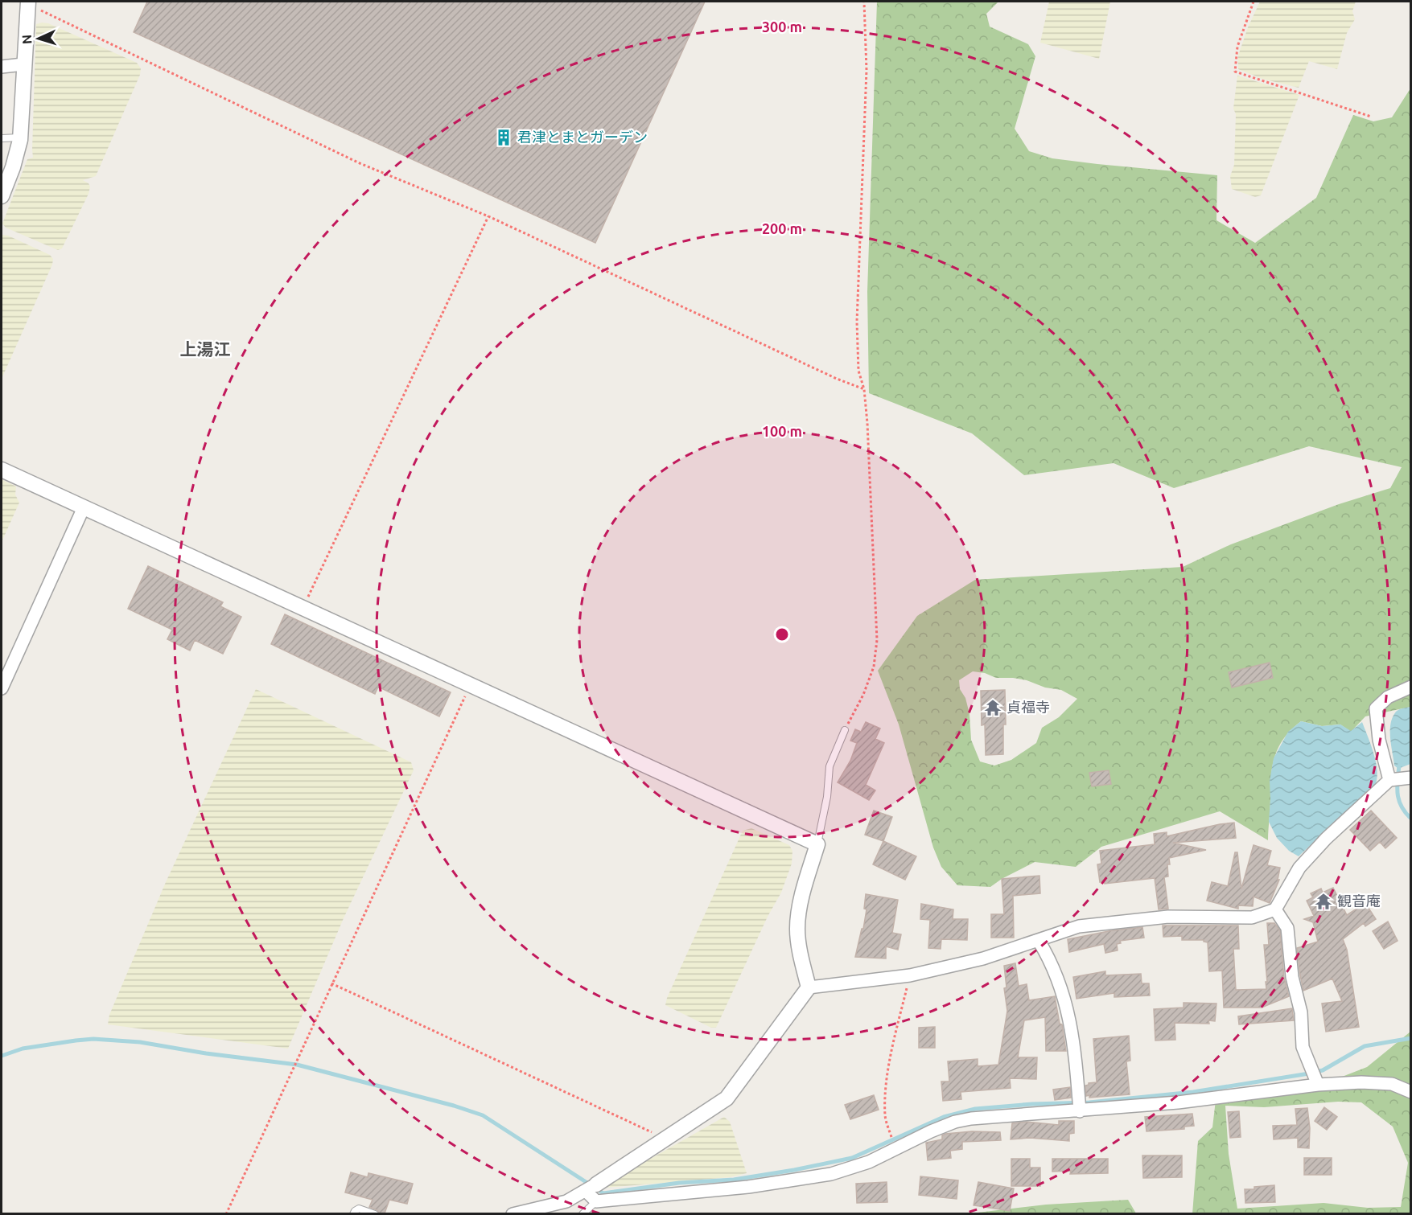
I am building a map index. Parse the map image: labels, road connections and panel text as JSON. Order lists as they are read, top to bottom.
{
  "districts": ["上湯江"],
  "places": {
    "building": ["君津とまとガーデン"],
    "temple": ["貞福寺", "観音庵"]
  },
  "north": "left",
  "rings": ["300 m", "200 m", "100 m"]
}
